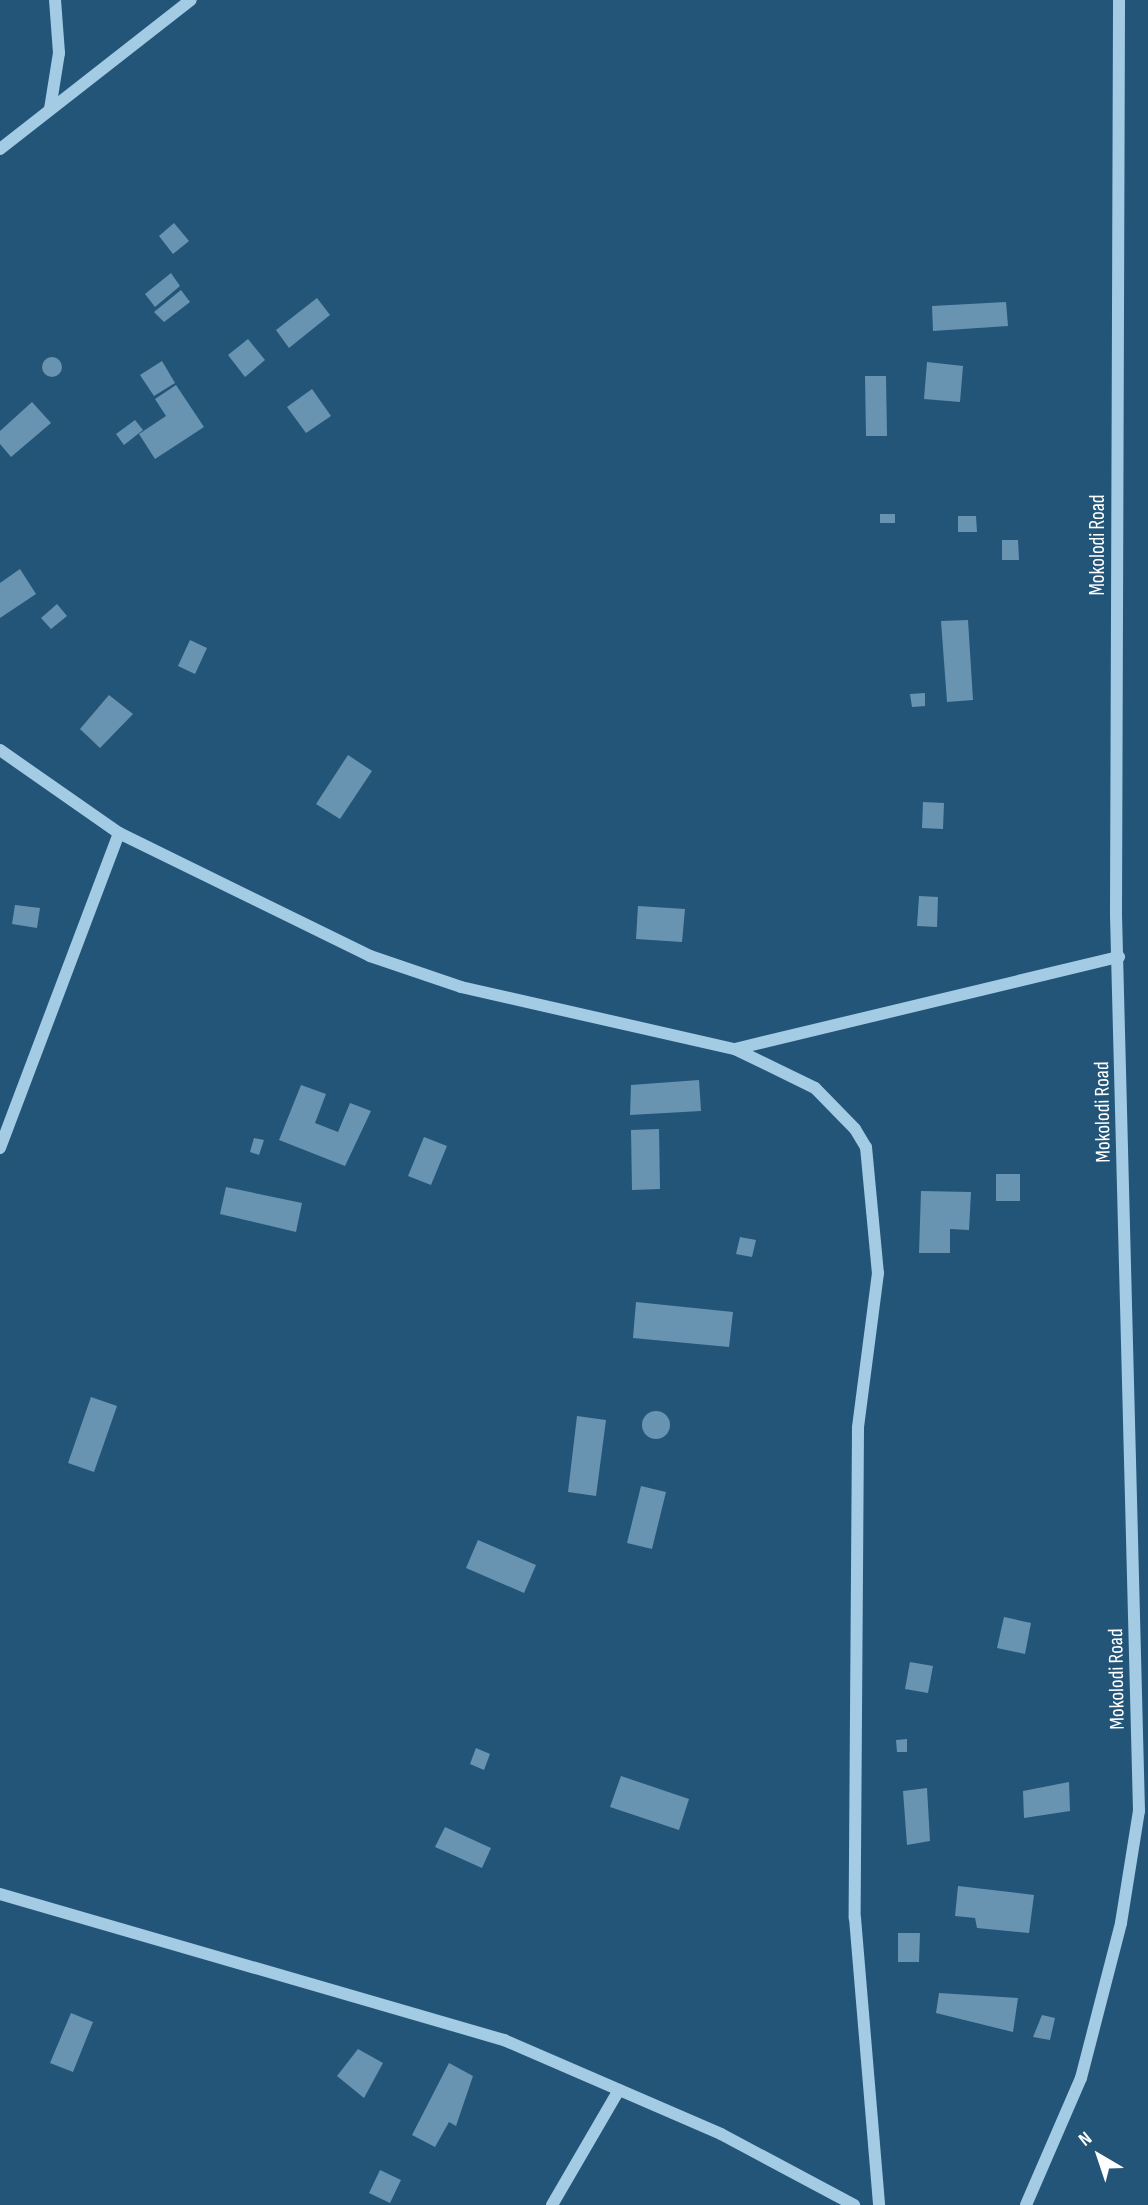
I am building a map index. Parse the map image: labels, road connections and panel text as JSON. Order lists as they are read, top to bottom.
{
  "streets": {
    "street": ["Mokolodi Road"]
  },
  "north": "top left"
}
